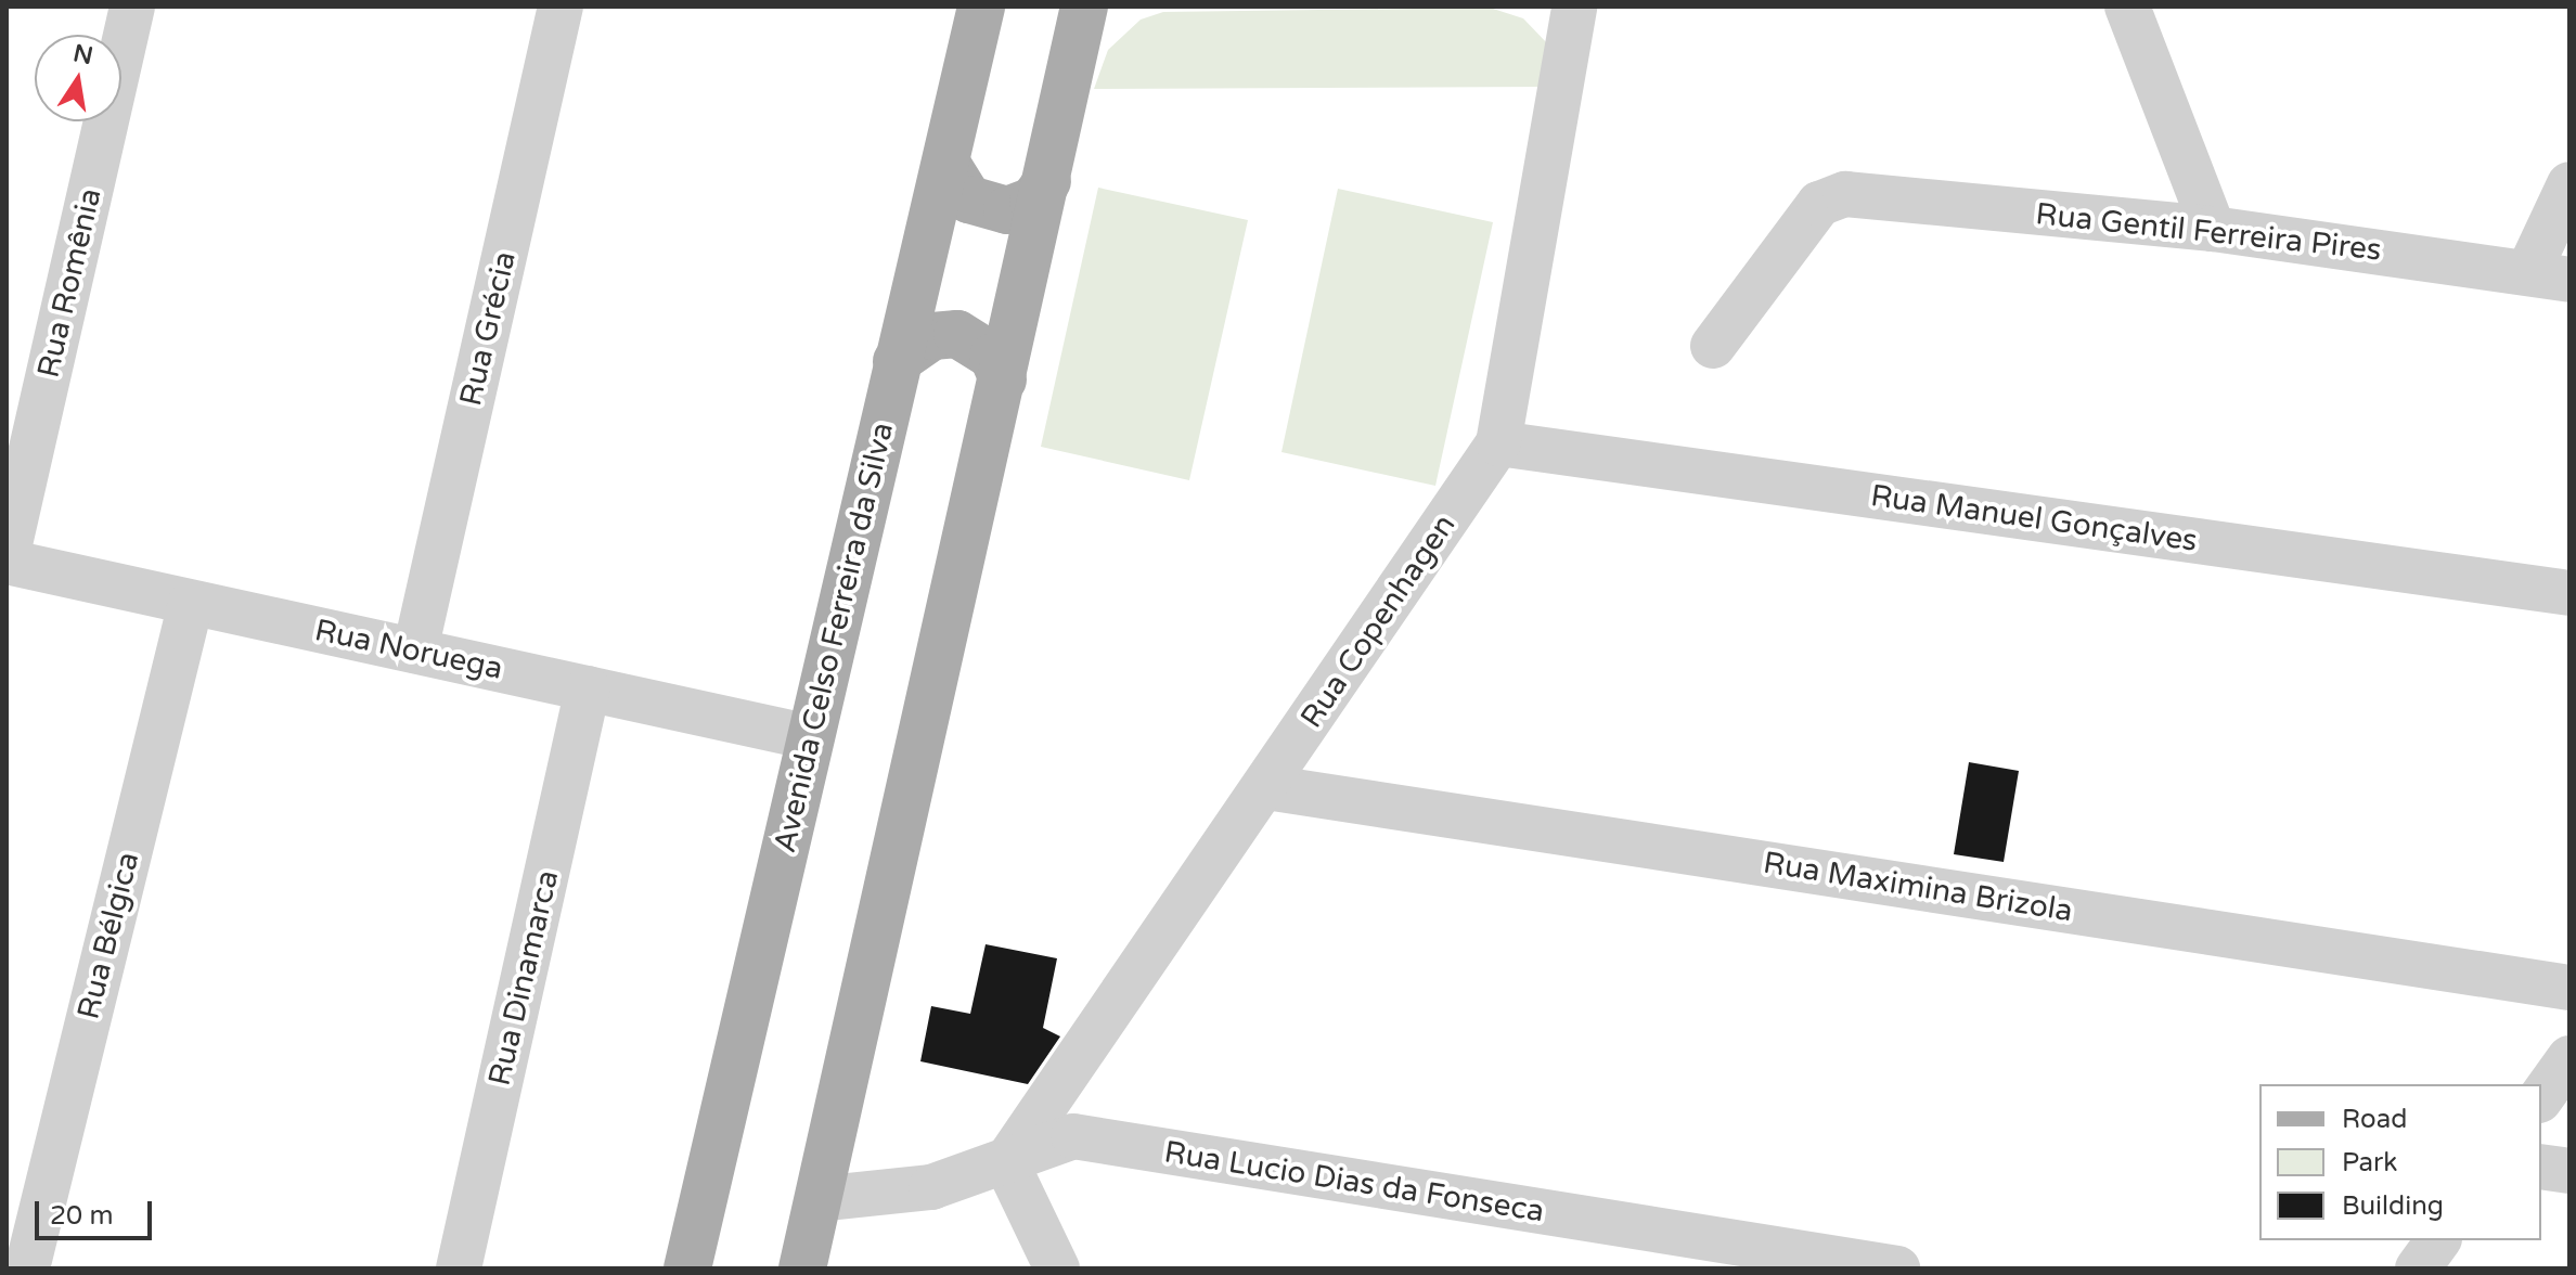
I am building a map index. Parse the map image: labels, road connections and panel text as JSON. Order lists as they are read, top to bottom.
{
  "streets": {
    "main road": ["Avenida Celso Ferreira da Silva"],
    "street": [
      "Rua Gentil Ferreira Pires",
      "Rua Romênia",
      "Rua Grécia",
      "Rua Manuel Gonçalves",
      "Rua Copenhagen",
      "Rua Noruega",
      "Rua Maximina Brizola",
      "Rua Bélgica",
      "Rua Dinamarca",
      "Rua Lucio Dias da Fonseca"
    ]
  },
  "crossings": [
    ["Rua Romênia", "Rua Noruega"],
    ["Rua Grécia", "Rua Noruega"],
    ["Rua Manuel Gonçalves", "Rua Copenhagen"],
    ["Rua Copenhagen", "Rua Maximina Brizola"],
    ["Rua Copenhagen", "Rua Lucio Dias da Fonseca"],
    ["Avenida Celso Ferreira da Silva", "Rua Noruega"],
    ["Rua Noruega", "Rua Bélgica"],
    ["Rua Noruega", "Rua Dinamarca"]
  ],
  "legend": ["Road", "Park", "Building"],
  "scale_bar": "20 m",
  "north": "top"
}
